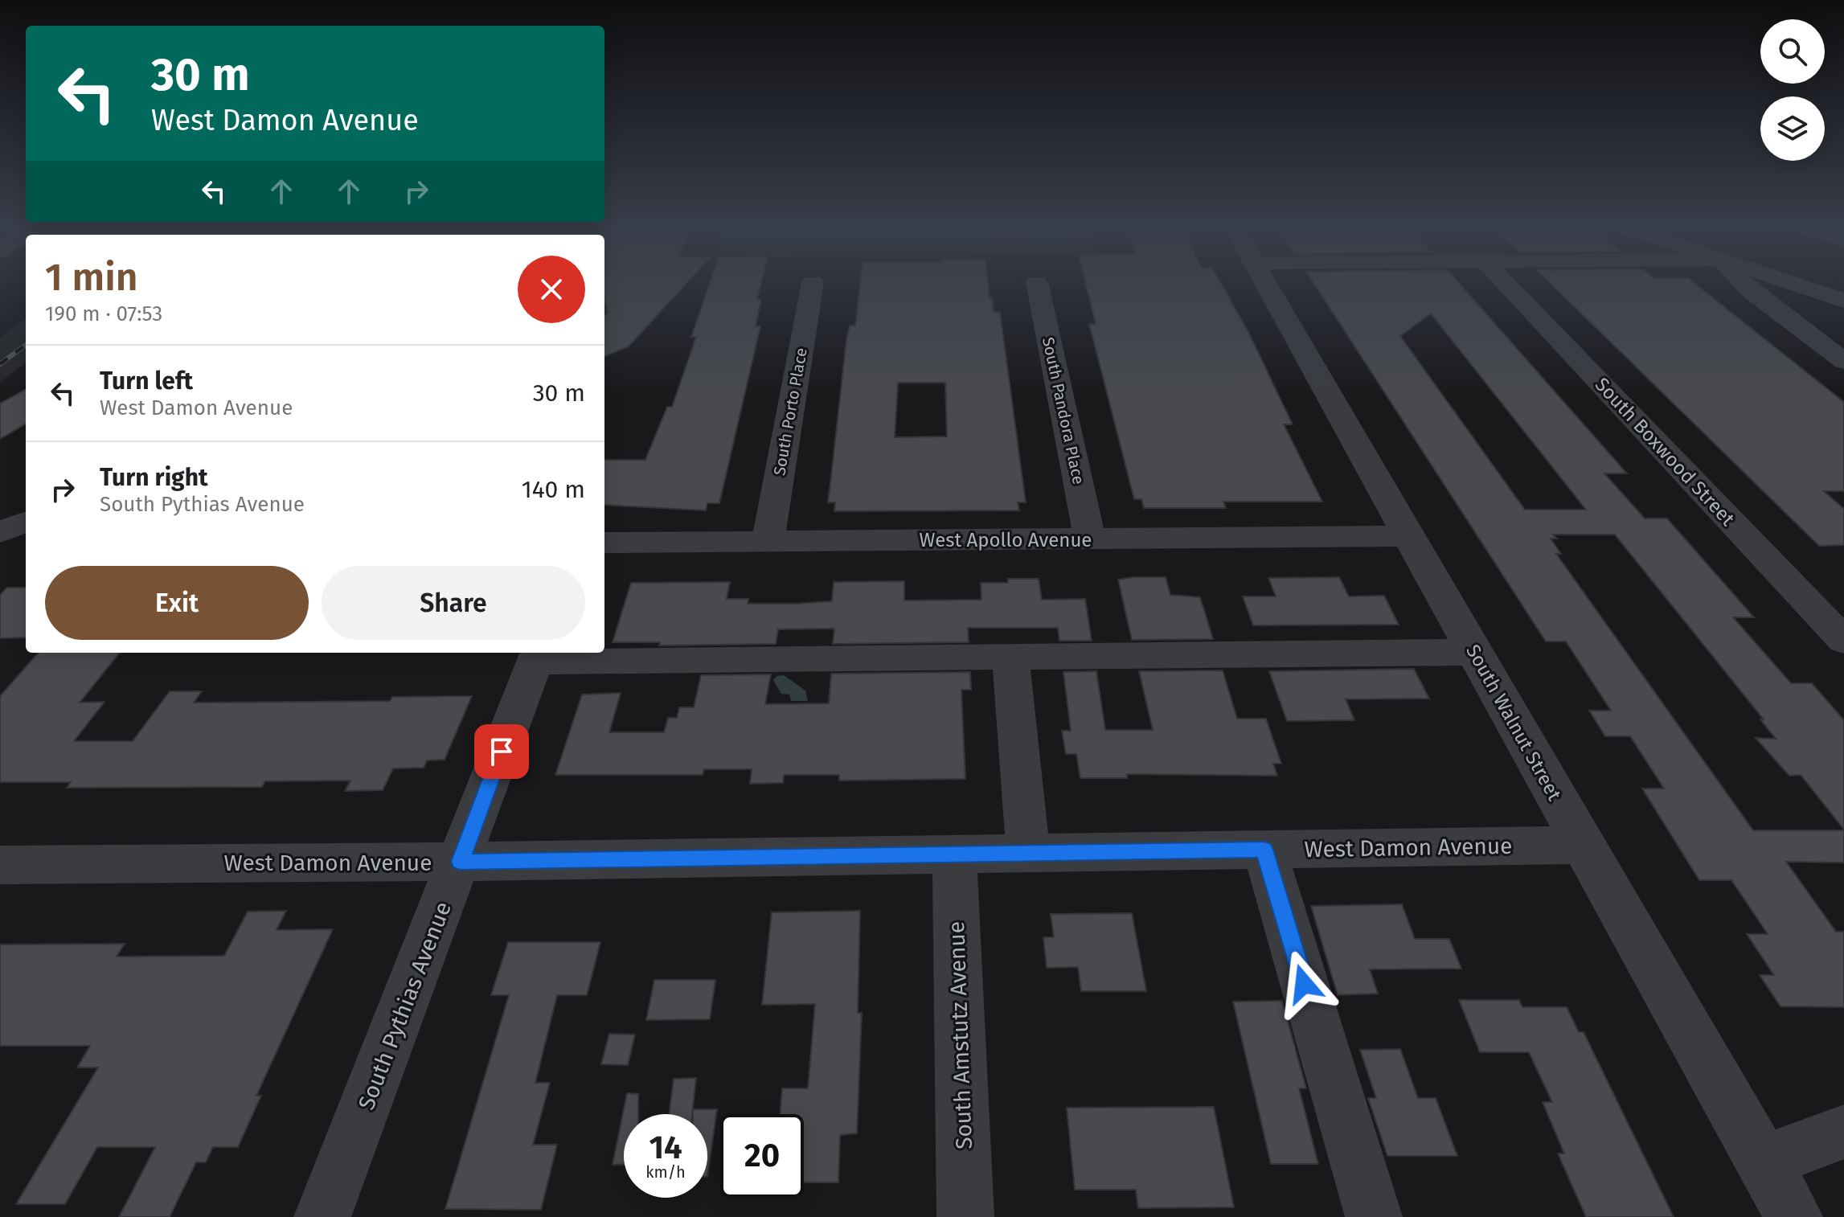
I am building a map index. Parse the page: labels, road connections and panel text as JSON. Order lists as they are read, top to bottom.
{
  "streets": {
    "street": [
      "South Pandora Place",
      "South Porto Place",
      "South Boxwood Street",
      "West Apollo Avenue",
      "South Walnut Street",
      "West Damon Avenue",
      "South Pythias Avenue",
      "South Amstutz Avenue"
    ]
  },
  "crossings": [
    ["South Pandora Place", "West Apollo Avenue"],
    ["South Porto Place", "West Apollo Avenue"],
    ["West Apollo Avenue", "South Walnut Street"],
    ["South Walnut Street", "West Damon Avenue"],
    ["West Damon Avenue", "South Pythias Avenue"],
    ["West Damon Avenue", "South Amstutz Avenue"]
  ],
  "page": {
    "turn": ["30 m", "West Damon Avenue"],
    "heading": ["1 min", "190 m · 07:53"],
    "list": [
      {
        "name": "Turn left",
        "note": "West Damon Avenue",
        "value": "30 m"
      },
      {
        "name": "Turn right",
        "note": "South Pythias Avenue",
        "value": "140 m"
      }
    ],
    "buttons": ["Exit", "Share"],
    "speed": "14 km/h",
    "limit": "20"
  }
}
